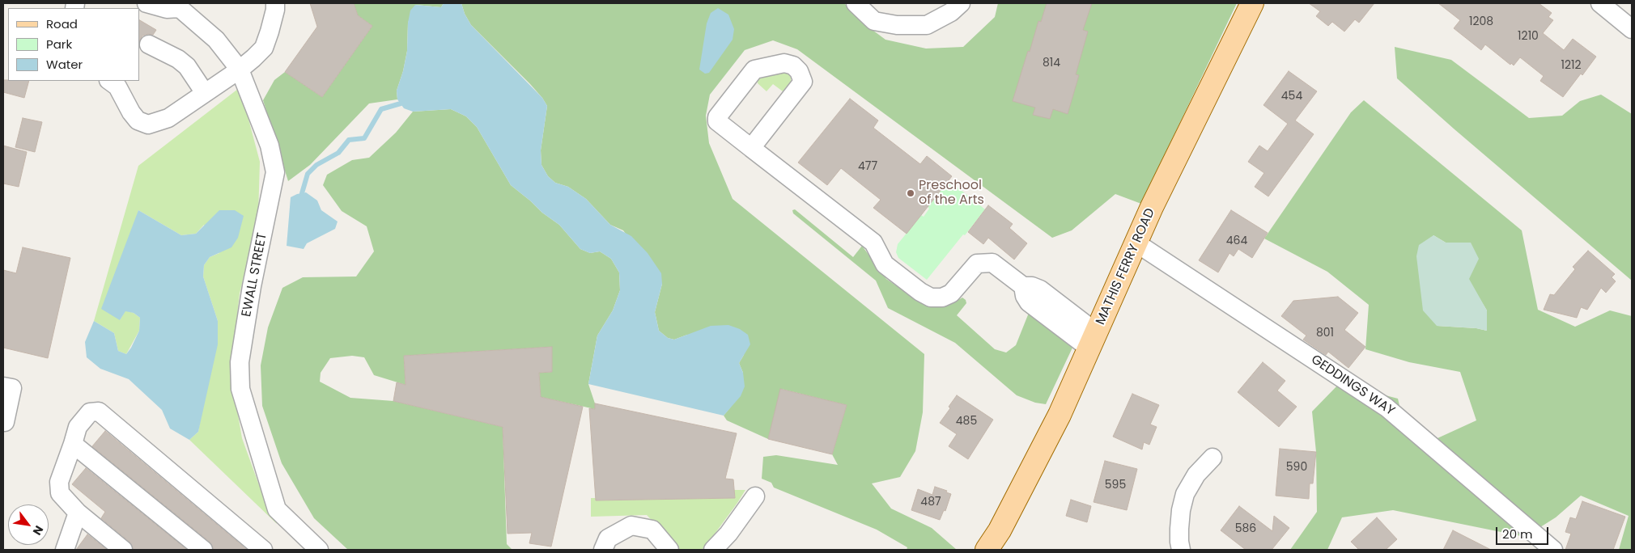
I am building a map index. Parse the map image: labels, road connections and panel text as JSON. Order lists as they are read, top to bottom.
{
  "streets": {
    "main road": ["MATHIS FERRY ROAD"],
    "street": ["EWALL STREET", "GEDDINGS WAY"]
  },
  "crossings": [
    ["MATHIS FERRY ROAD", "GEDDINGS WAY"]
  ],
  "places": ["Preschool of the Arts"],
  "house_numbers": [
    "1208",
    "1210",
    "814",
    "1212",
    "454",
    "477",
    "464",
    "801",
    "485",
    "590",
    "595",
    "487",
    "586"
  ],
  "legend": ["Road", "Park", "Water"],
  "scale_bar": "20 m",
  "north": "bottom right"
}
